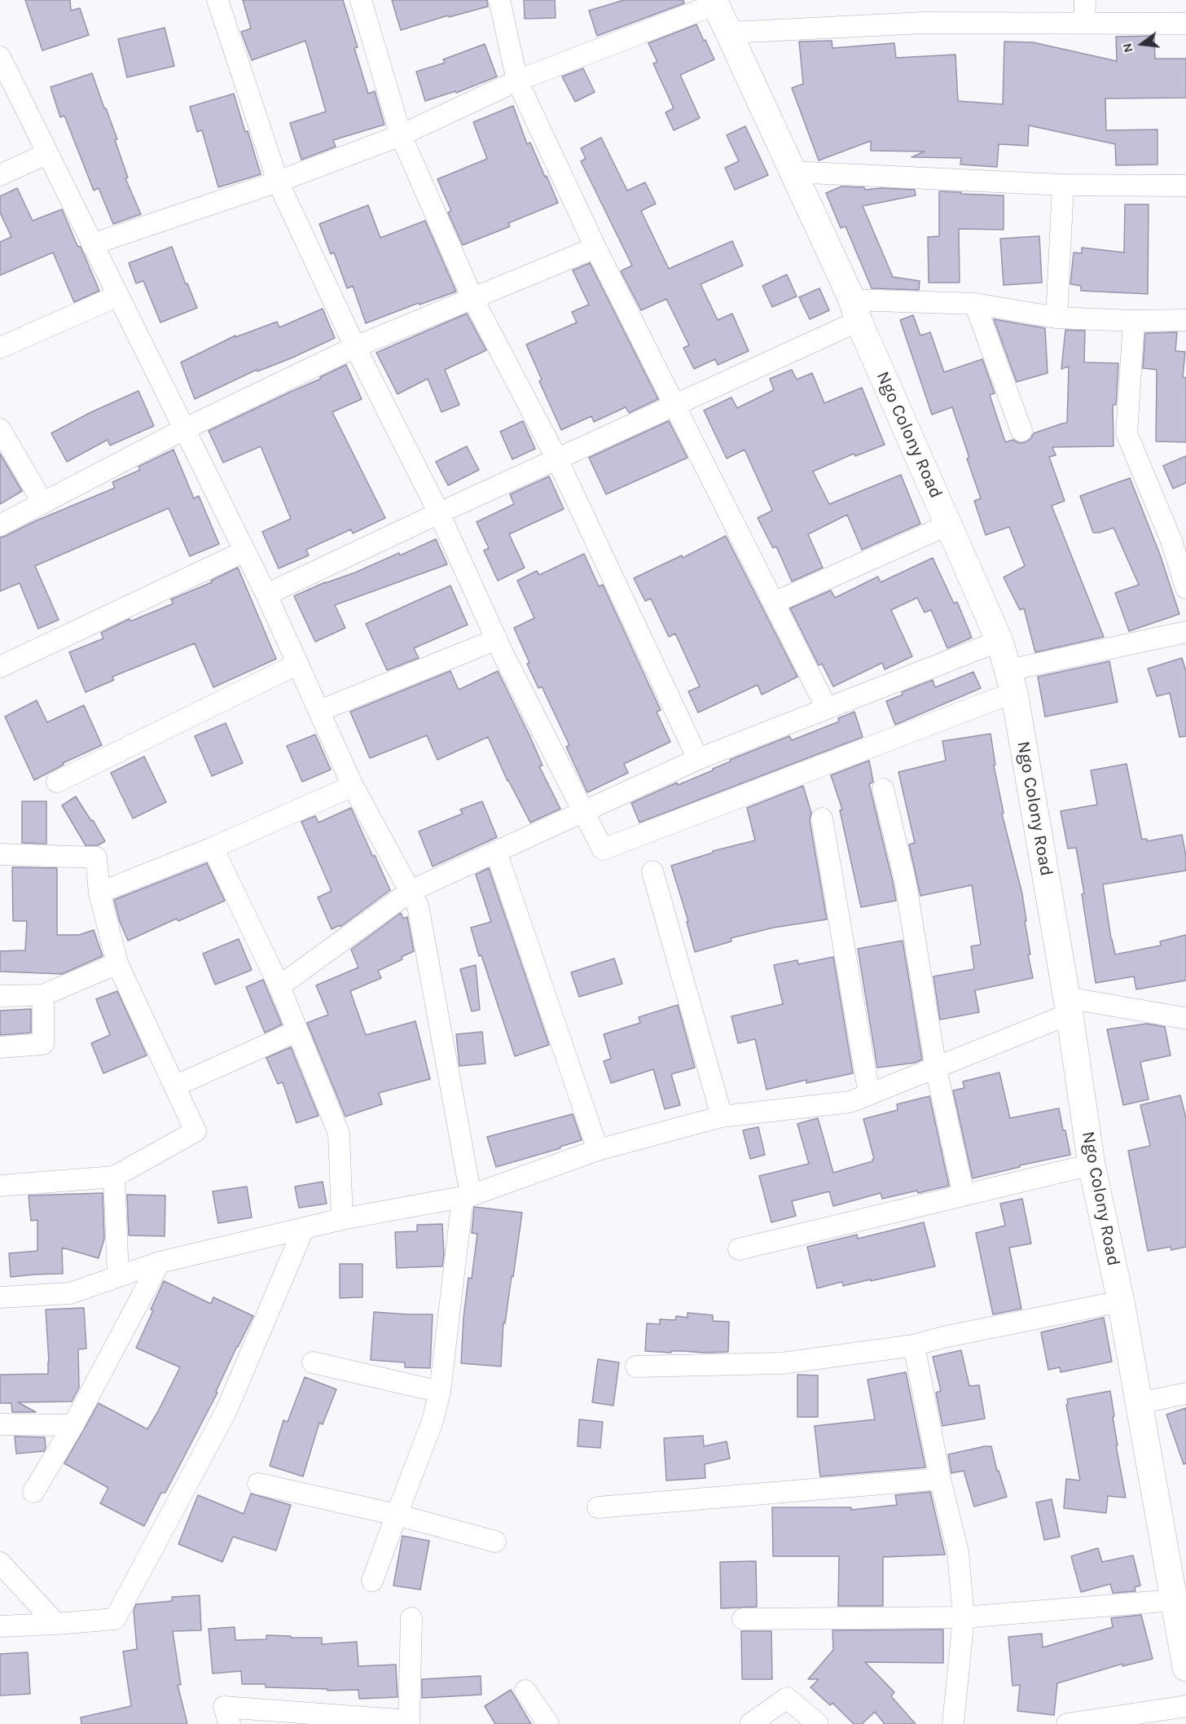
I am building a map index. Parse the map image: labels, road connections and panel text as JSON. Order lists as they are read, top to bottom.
{
  "streets": {
    "street": ["Ngo Colony Road"]
  },
  "north": "left"
}
